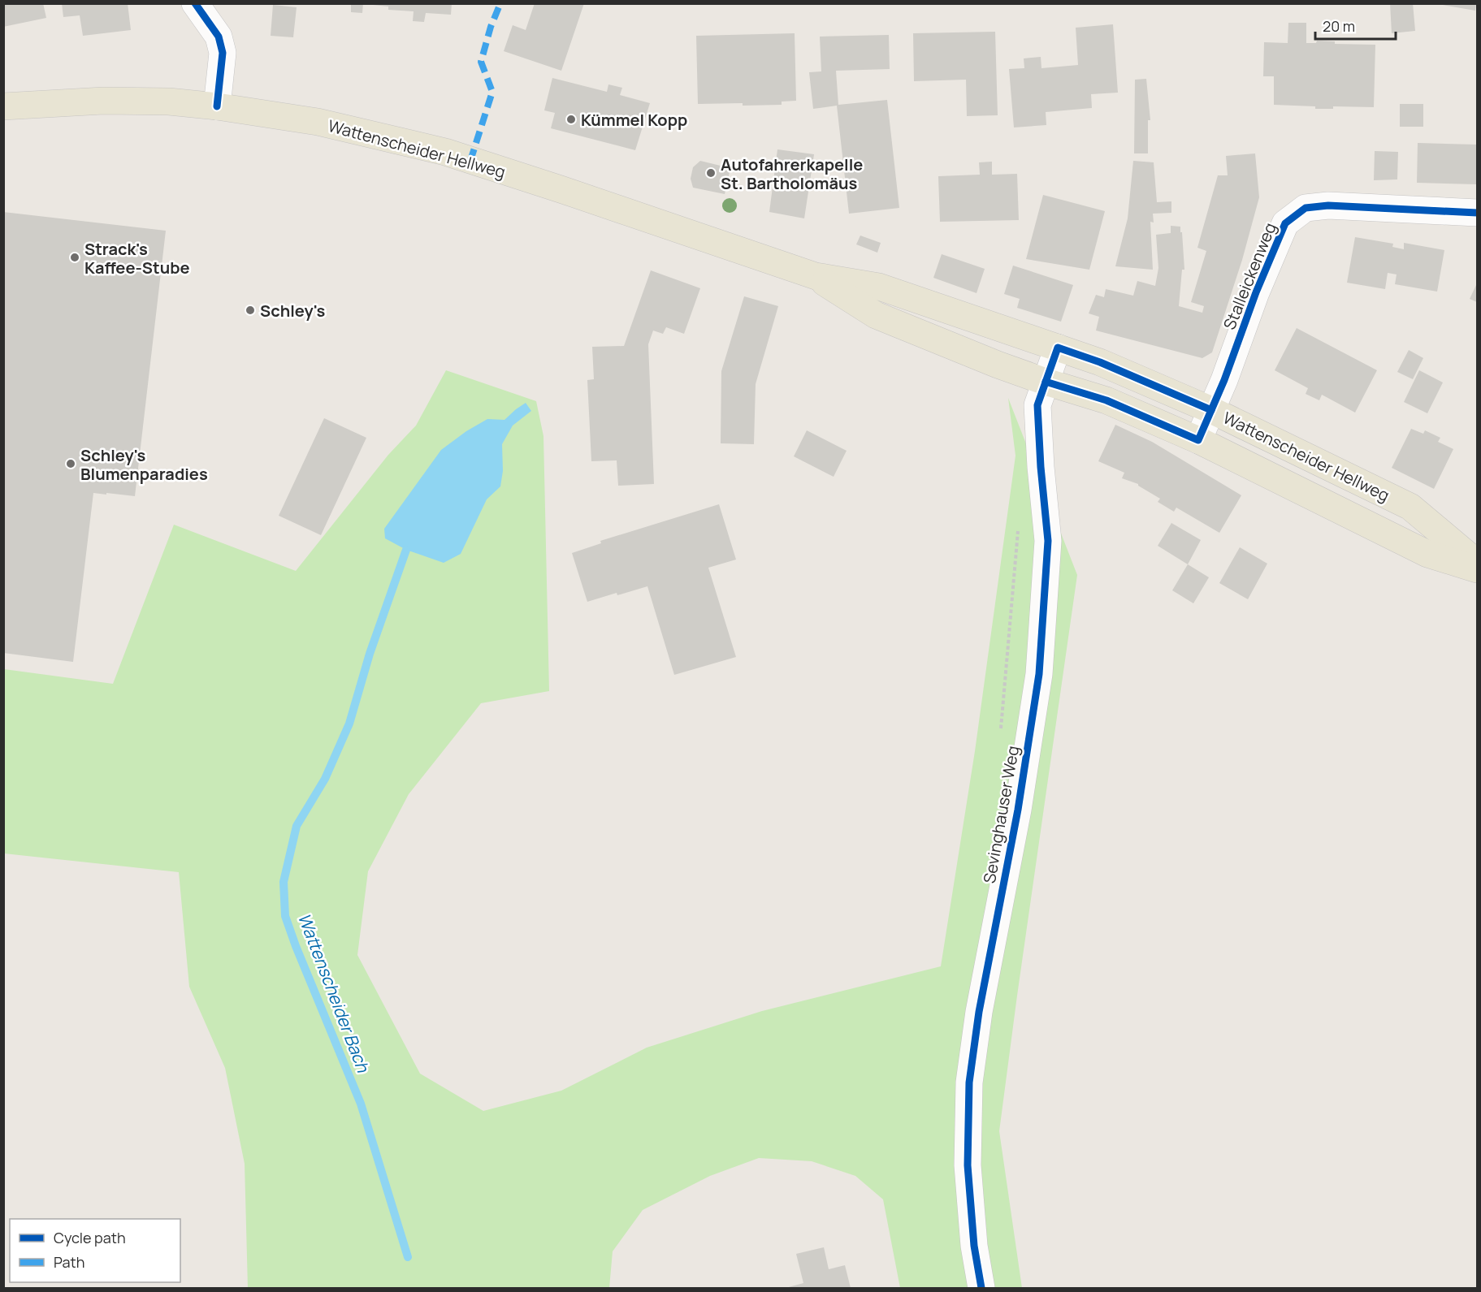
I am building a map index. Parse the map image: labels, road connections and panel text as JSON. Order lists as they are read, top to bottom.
{
  "streets": {
    "main road": ["Wattenscheider Hellweg"],
    "street": ["Stalleickenweg", "Sevinghauser Weg"]
  },
  "crossings": [
    ["Wattenscheider Hellweg", "Stalleickenweg"],
    ["Wattenscheider Hellweg", "Sevinghauser Weg"]
  ],
  "water": ["Wattenscheider Bach"],
  "places": [
    "Kümmel Kopp",
    "Autofahrerkapelle St. Bartholomäus",
    "Strack's Kaffee-Stube",
    "Schley's",
    "Schley's Blumenparadies"
  ],
  "legend": ["Cycle path", "Path"],
  "scale_bar": "20 m"
}
